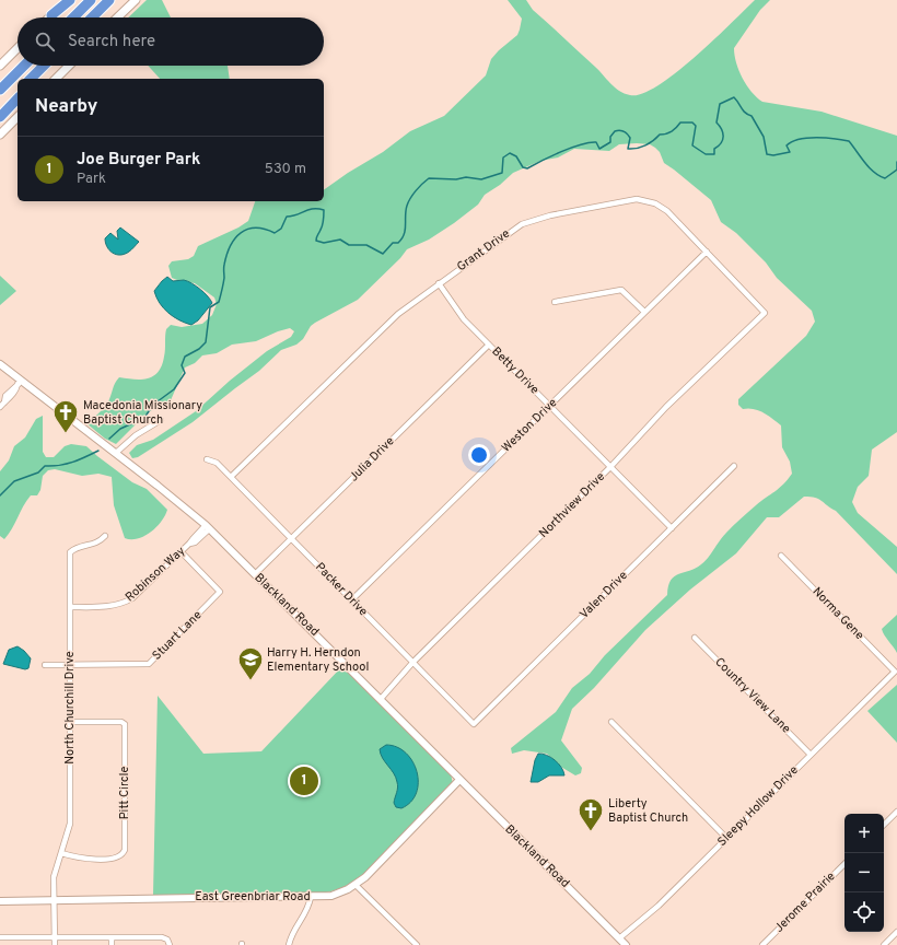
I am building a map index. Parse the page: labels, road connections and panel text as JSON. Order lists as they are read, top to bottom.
{
  "streets": {
    "street": [
      "Grant Drive",
      "Betty Drive",
      "Weston Drive",
      "Julia Drive",
      "Northview Drive",
      "Robinson Way",
      "Packer Drive",
      "Valen Drive",
      "Blackland Road",
      "Norma Gene",
      "Stuart Lane",
      "Country View Lane",
      "North Churchill Drive",
      "Pitt Circle",
      "Sleepy Hollow Drive",
      "East Greenbriar Road",
      "Jerome Prairie"
    ]
  },
  "crossings": [
    ["Grant Drive", "Betty Drive"],
    ["Grant Drive", "Weston Drive"],
    ["Grant Drive", "Northview Drive"],
    ["Grant Drive", "Packer Drive"],
    ["Betty Drive", "Weston Drive"],
    ["Betty Drive", "Julia Drive"],
    ["Betty Drive", "Northview Drive"],
    ["Betty Drive", "Valen Drive"],
    ["Weston Drive", "Packer Drive"],
    ["Julia Drive", "Packer Drive"],
    ["Julia Drive", "Blackland Road"],
    ["Northview Drive", "Packer Drive"],
    ["Northview Drive", "Blackland Road"],
    ["Robinson Way", "Blackland Road"],
    ["Robinson Way", "Stuart Lane"],
    ["Robinson Way", "North Churchill Drive"],
    ["Packer Drive", "Valen Drive"],
    ["Blackland Road", "Sleepy Hollow Drive"],
    ["Blackland Road", "East Greenbriar Road"],
    ["Norma Gene", "Sleepy Hollow Drive"],
    ["Stuart Lane", "North Churchill Drive"],
    ["Country View Lane", "Sleepy Hollow Drive"],
    ["North Churchill Drive", "Pitt Circle"],
    ["North Churchill Drive", "East Greenbriar Road"]
  ],
  "places": {
    "church": ["Macedonia Missionary Baptist Church", "Liberty Baptist Church"],
    "school or university": ["Harry H. Herndon Elementary School"]
  },
  "page": {
    "search": "Search here",
    "heading": "Nearby",
    "list": [
      {
        "mark": "1",
        "name": "Joe Burger Park",
        "note": "Park",
        "value": "530 m"
      }
    ],
    "pins": "1",
    "map_buttons": ["+", "−"]
  }
}
